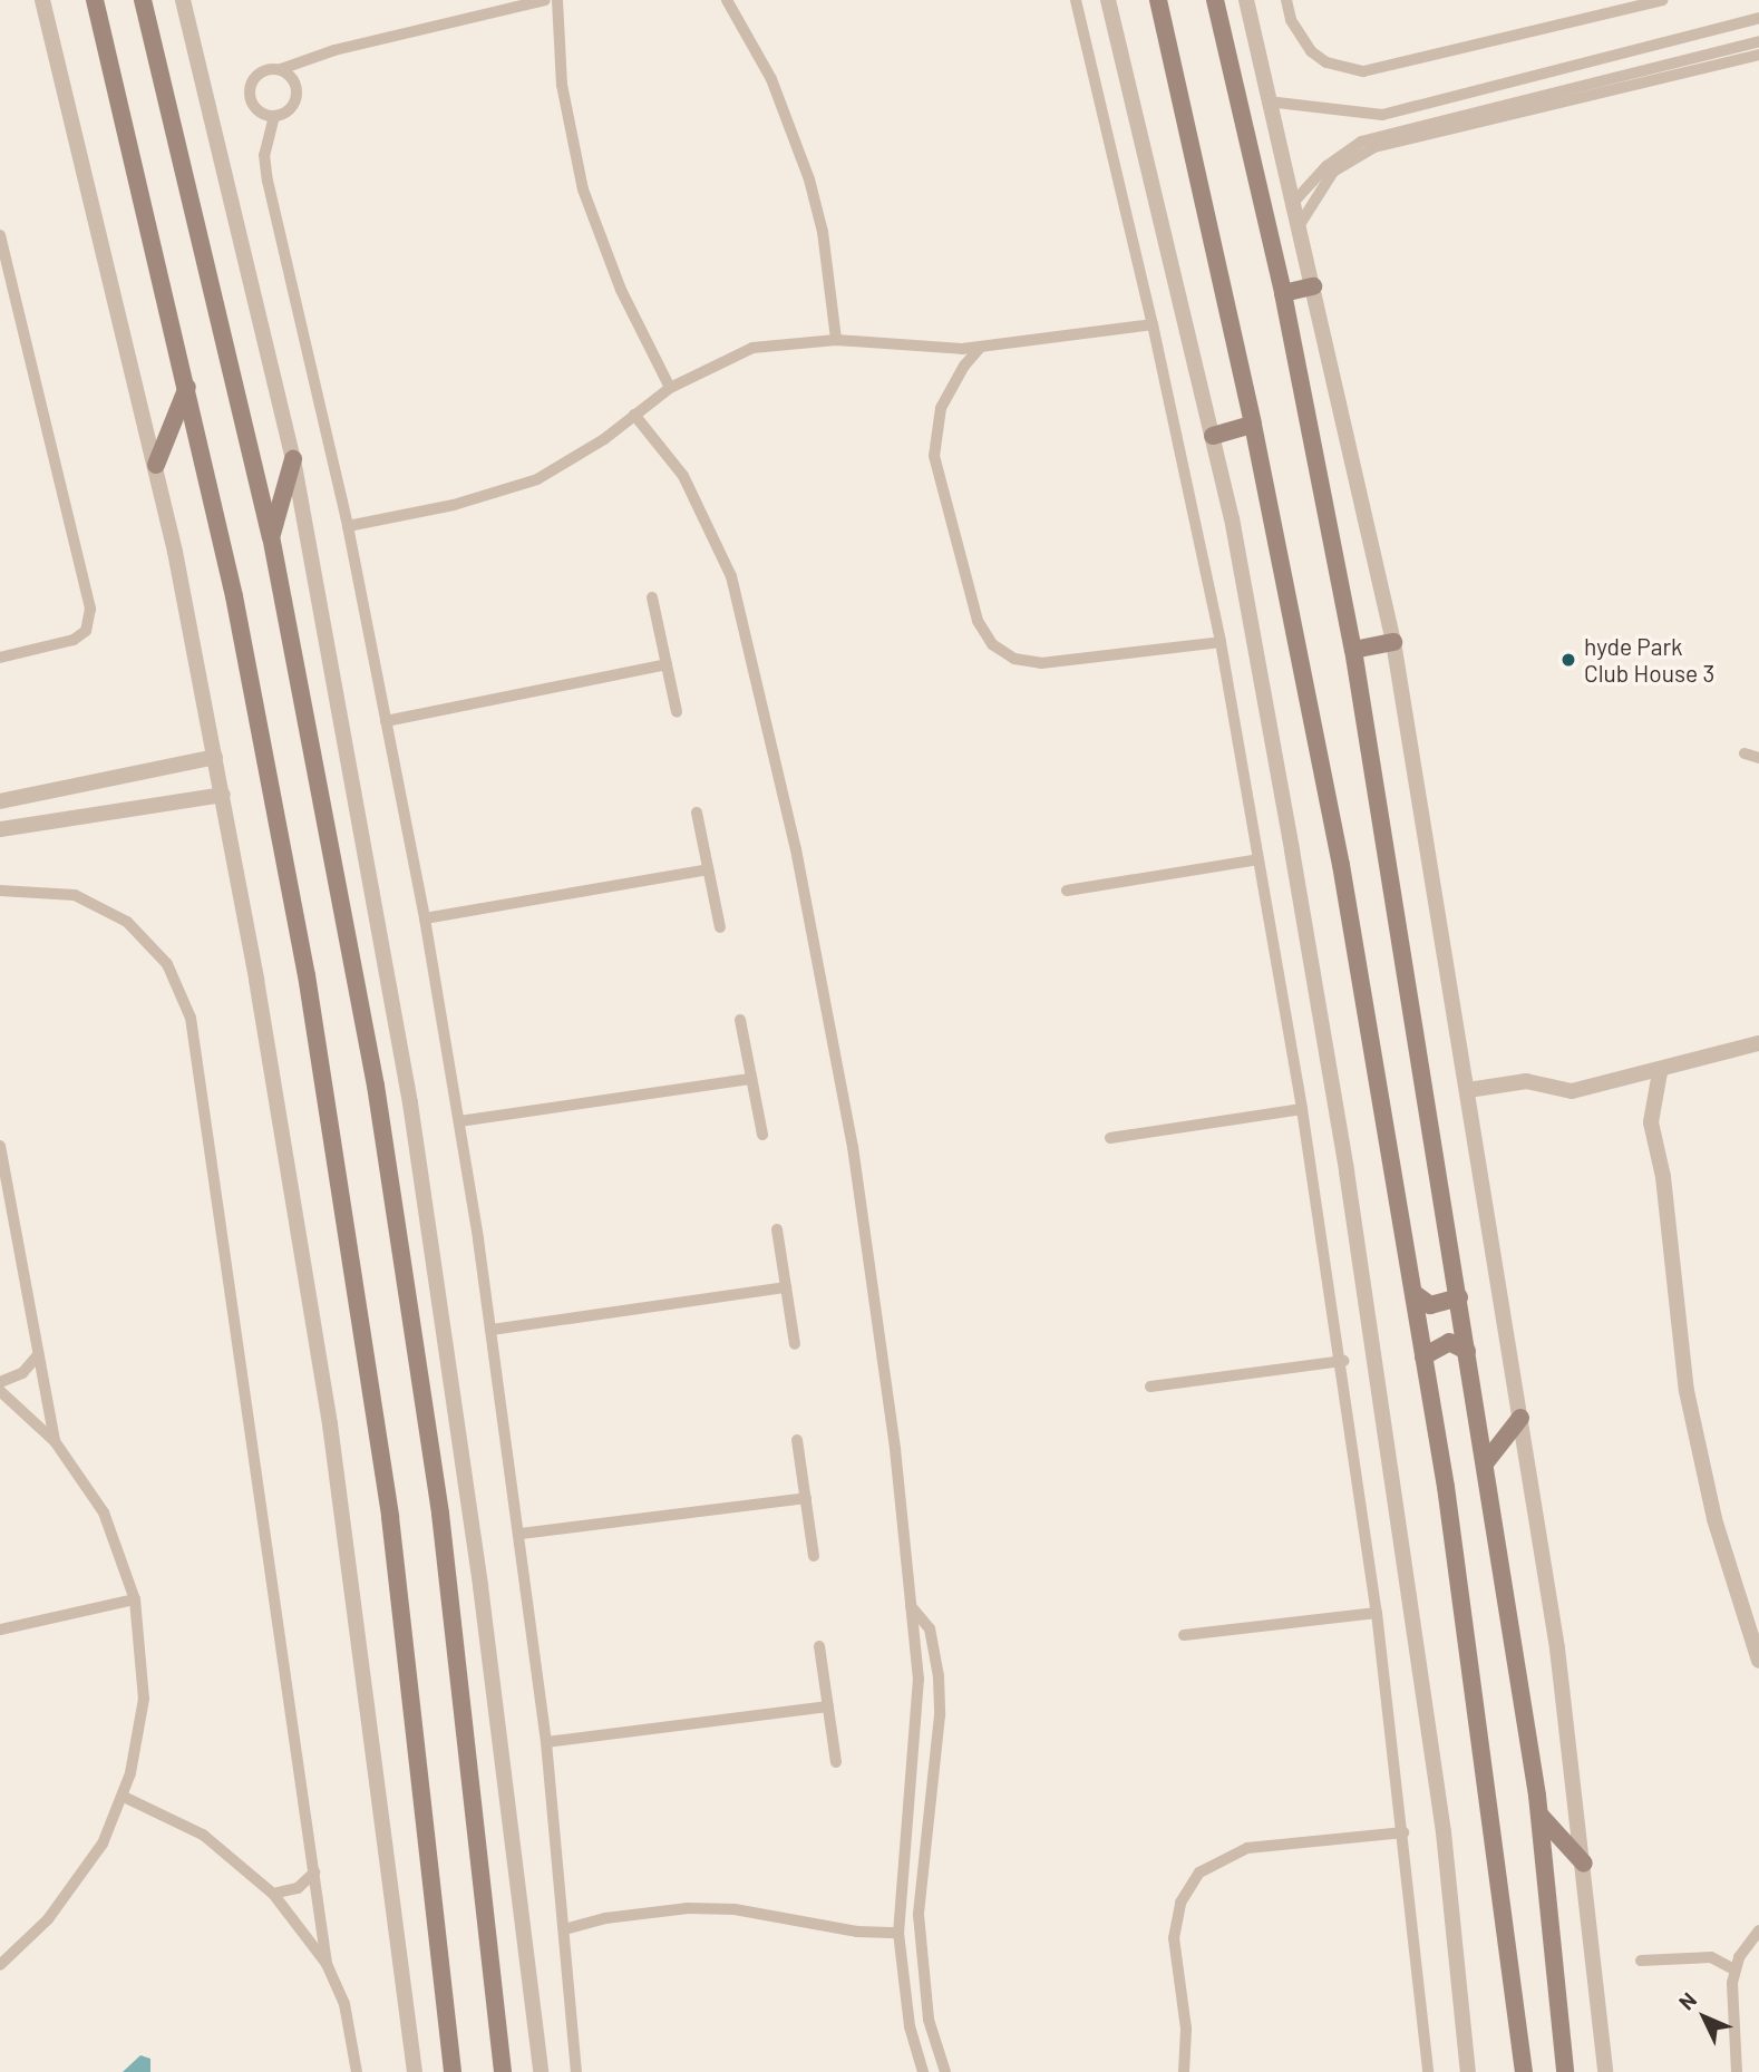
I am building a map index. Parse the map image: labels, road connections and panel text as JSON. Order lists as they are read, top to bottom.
{
  "places": ["hyde Park Club House 3"],
  "north": "top left"
}
